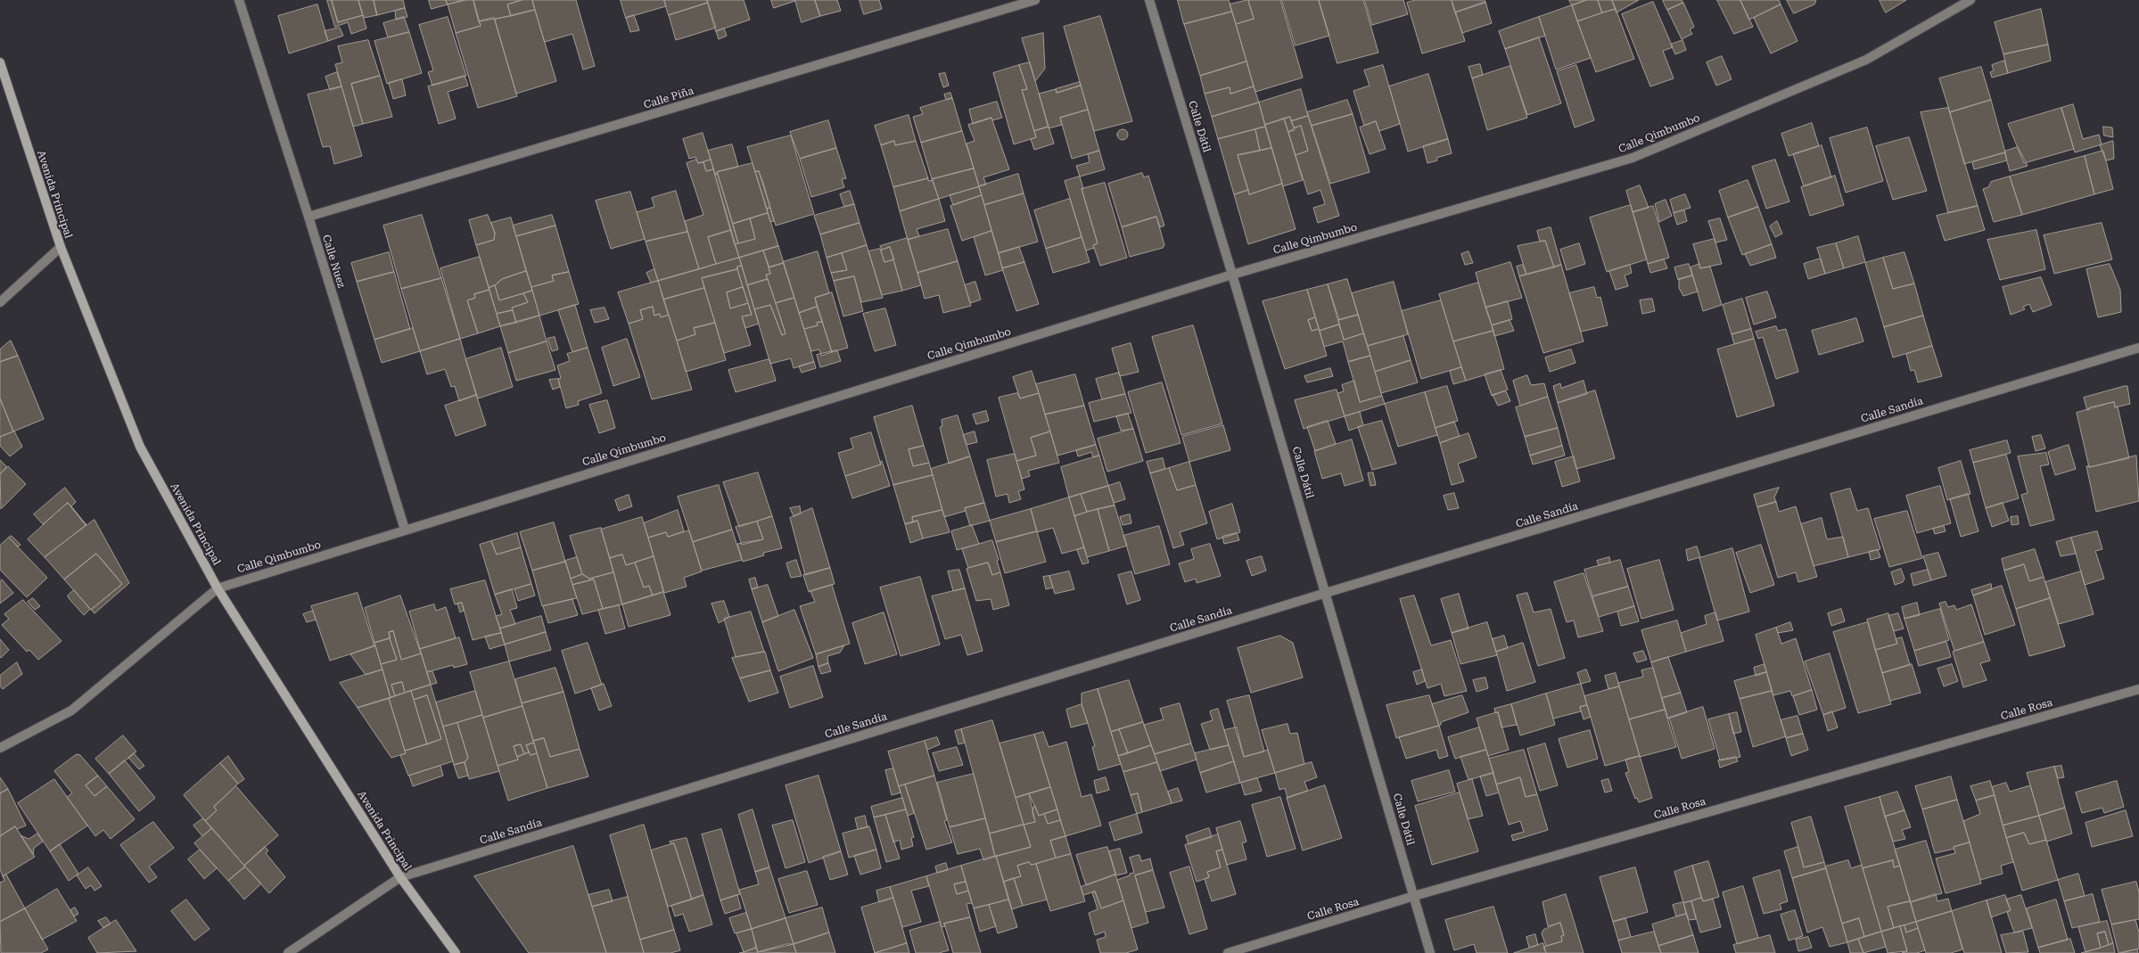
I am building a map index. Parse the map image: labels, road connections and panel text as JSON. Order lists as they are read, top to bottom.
{
  "streets": {
    "street": [
      "Calle Piña",
      "Calle Dátil",
      "Calle Qimbumbo",
      "Avenida Principal",
      "Calle Nuez",
      "Calle Sandía",
      "Calle Rosa"
    ]
  },
  "crossings": [
    ["Calle Piña", "Calle Nuez"],
    ["Calle Dátil", "Calle Qimbumbo"],
    ["Calle Dátil", "Calle Sandía"],
    ["Calle Dátil", "Calle Rosa"],
    ["Calle Qimbumbo", "Avenida Principal"],
    ["Calle Qimbumbo", "Calle Nuez"],
    ["Avenida Principal", "Calle Sandía"]
  ]
}
